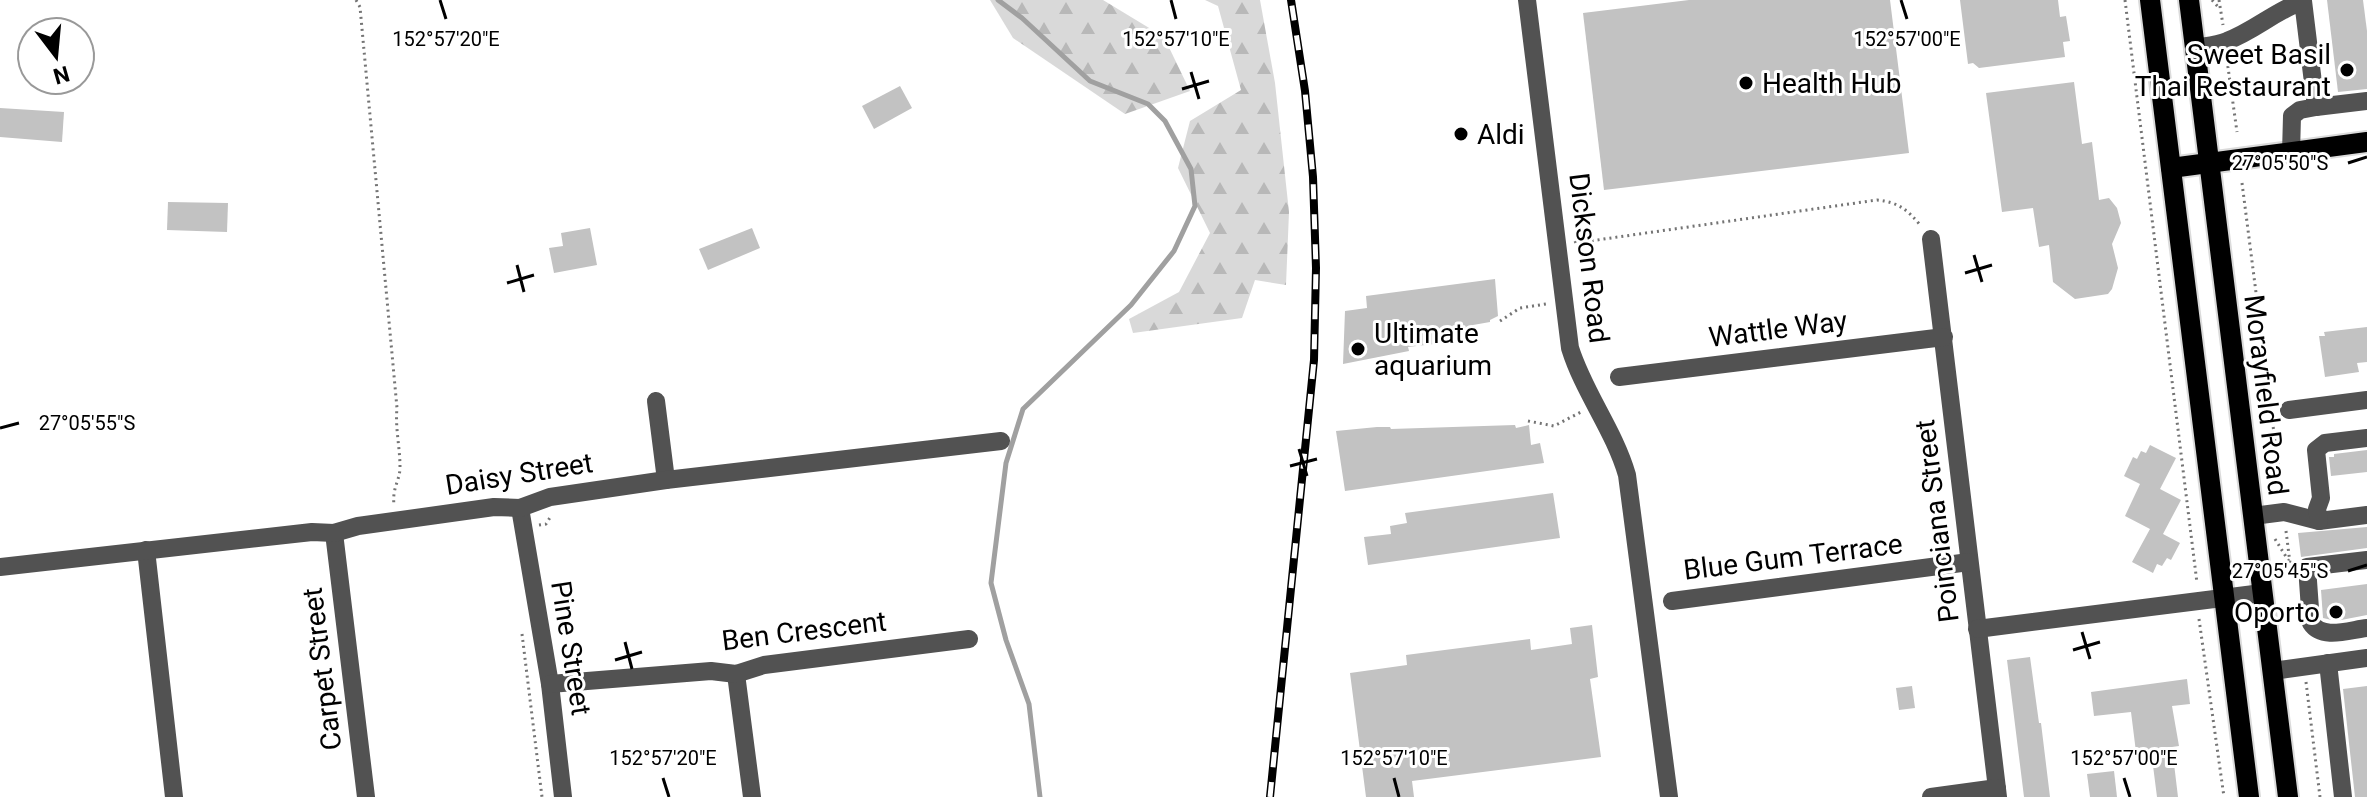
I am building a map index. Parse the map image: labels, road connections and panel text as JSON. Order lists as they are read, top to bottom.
{
  "streets": {
    "main road": ["Morayfield Road"],
    "street": [
      "Dickson Road",
      "Wattle Way",
      "Daisy Street",
      "Poinciana Street",
      "Blue Gum Terrace",
      "Ben Crescent",
      "Pine Street",
      "Carpet Street"
    ]
  },
  "crossings": [
    ["Wattle Way", "Poinciana Street"],
    ["Daisy Street", "Pine Street"],
    ["Daisy Street", "Carpet Street"],
    ["Poinciana Street", "Blue Gum Terrace"],
    ["Ben Crescent", "Pine Street"]
  ],
  "places": [
    "Sweet Basil Thai Restaurant",
    "Health Hub",
    "Aldi",
    "Ultimate aquarium",
    "Oporto"
  ],
  "north": "bottom",
  "coordinates": [
    "152°57'20\"E",
    "152°57'10\"E",
    "152°57'00\"E",
    "27°05'50\"S",
    "27°05'55\"S",
    "27°05'45\"S"
  ]
}
